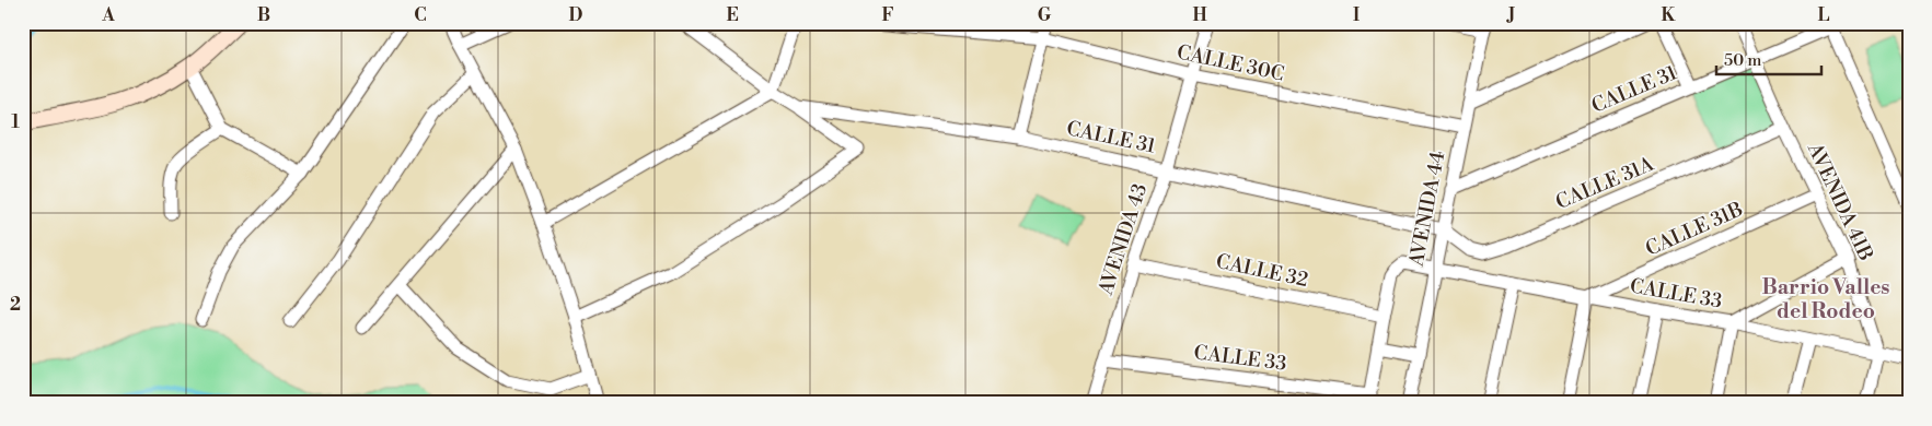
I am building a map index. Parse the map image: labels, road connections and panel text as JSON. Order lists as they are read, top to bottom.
{
  "streets": {
    "street": [
      "CALLE 30C",
      "CALLE 31",
      "CALLE 31A",
      "AVENIDA 41B",
      "AVENIDA 44",
      "CALLE 31B",
      "AVENIDA 43",
      "CALLE 32",
      "CALLE 33"
    ]
  },
  "crossings": [
    ["CALLE 30C", "AVENIDA 44"],
    ["CALLE 30C", "AVENIDA 43"],
    ["CALLE 31", "CALLE 31A"],
    ["CALLE 31", "AVENIDA 41B"],
    ["CALLE 31", "AVENIDA 44"],
    ["CALLE 31", "AVENIDA 43"],
    ["CALLE 31A", "AVENIDA 41B"],
    ["CALLE 31A", "AVENIDA 44"],
    ["AVENIDA 41B", "CALLE 31B"],
    ["AVENIDA 41B", "CALLE 33"],
    ["AVENIDA 44", "CALLE 33"],
    ["CALLE 31B", "CALLE 33"],
    ["AVENIDA 43", "CALLE 32"],
    ["AVENIDA 43", "CALLE 33"],
    ["CALLE 32", "CALLE 33"]
  ],
  "districts": ["Barrio Valles del Rodeo"],
  "scale_bar": "50 m",
  "grid": {
    "columns": [
      "A",
      "B",
      "C",
      "D",
      "E",
      "F",
      "G",
      "H",
      "I",
      "J",
      "K",
      "L"
    ],
    "rows": ["1", "2"]
  }
}
